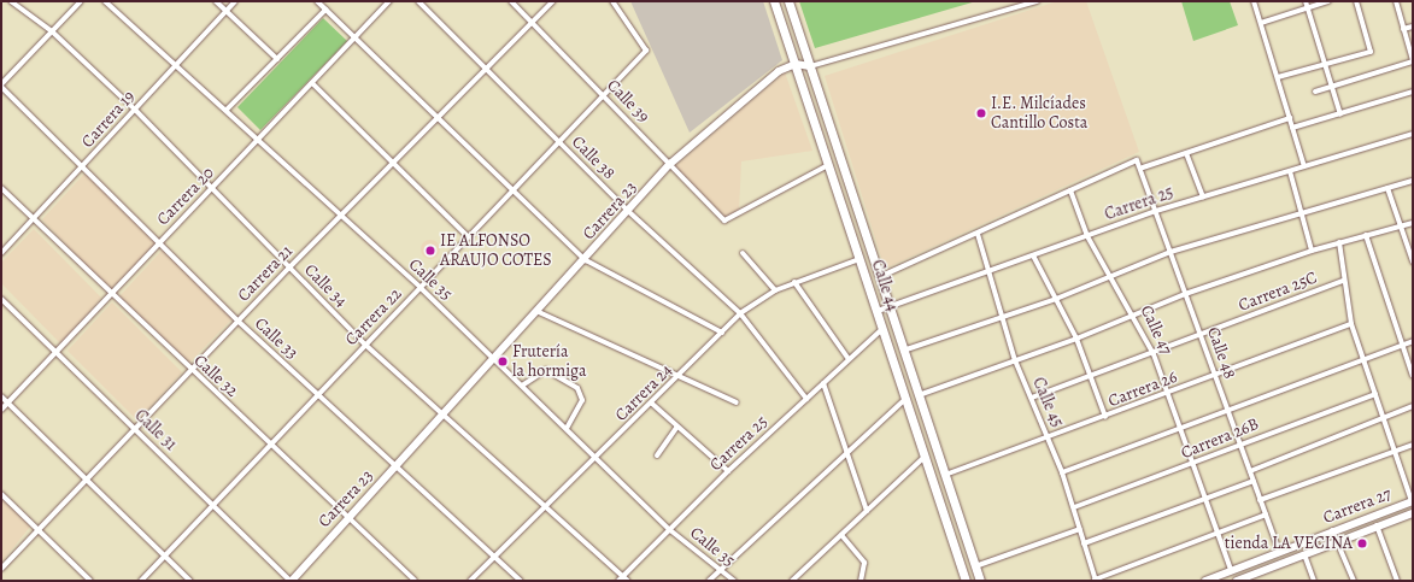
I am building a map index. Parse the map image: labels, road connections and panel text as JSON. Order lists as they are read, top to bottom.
{
  "streets": {
    "main road": ["Calle 44"],
    "street": [
      "Calle 39",
      "Carrera 19",
      "Calle 38",
      "Carrera 20",
      "Carrera 25",
      "Carrera 23",
      "Carrera 21",
      "Calle 35",
      "Calle 34",
      "Carrera 25C",
      "Carrera 22",
      "Calle 47",
      "Calle 33",
      "Calle 48",
      "Calle 32",
      "Carrera 26",
      "Carrera 24",
      "Calle 45",
      "Calle 31",
      "Carrera 26B",
      "Carrera 27"
    ]
  },
  "crossings": [
    ["Calle 39", "Carrera 23"],
    ["Calle 39", "Carrera 21"],
    ["Calle 39", "Calle 44"],
    ["Calle 39", "Carrera 22"],
    ["Carrera 19", "Calle 35"],
    ["Carrera 19", "Calle 34"],
    ["Carrera 19", "Calle 33"],
    ["Carrera 19", "Calle 32"],
    ["Calle 38", "Carrera 25"],
    ["Calle 38", "Carrera 23"],
    ["Calle 38", "Carrera 21"],
    ["Calle 38", "Carrera 22"],
    ["Calle 38", "Carrera 24"],
    ["Carrera 20", "Calle 35"],
    ["Carrera 20", "Calle 34"],
    ["Carrera 20", "Calle 33"],
    ["Carrera 20", "Calle 32"],
    ["Carrera 20", "Calle 31"],
    ["Carrera 25", "Calle 35"],
    ["Carrera 25", "Calle 34"],
    ["Carrera 25", "Calle 44"],
    ["Carrera 25", "Calle 47"],
    ["Carrera 25", "Calle 48"],
    ["Carrera 25", "Calle 45"],
    ["Carrera 23", "Calle 35"],
    ["Carrera 23", "Calle 34"],
    ["Carrera 23", "Calle 44"],
    ["Carrera 23", "Calle 33"],
    ["Carrera 23", "Calle 32"],
    ["Carrera 23", "Calle 31"],
    ["Carrera 21", "Calle 35"],
    ["Carrera 21", "Calle 34"],
    ["Carrera 21", "Calle 33"],
    ["Carrera 21", "Calle 32"],
    ["Carrera 21", "Calle 31"],
    ["Calle 35", "Carrera 22"],
    ["Calle 35", "Carrera 24"],
    ["Calle 34", "Carrera 22"],
    ["Calle 34", "Carrera 24"],
    ["Calle 44", "Carrera 26"],
    ["Calle 44", "Carrera 24"],
    ["Carrera 25C", "Calle 47"],
    ["Carrera 25C", "Calle 48"],
    ["Carrera 25C", "Calle 45"],
    ["Carrera 22", "Calle 33"],
    ["Carrera 22", "Calle 32"],
    ["Carrera 22", "Calle 31"],
    ["Calle 47", "Carrera 26"],
    ["Calle 47", "Carrera 26B"],
    ["Calle 47", "Carrera 27"],
    ["Calle 33", "Carrera 24"],
    ["Calle 48", "Carrera 26"],
    ["Calle 48", "Carrera 26B"],
    ["Calle 48", "Carrera 27"],
    ["Carrera 26", "Calle 45"],
    ["Calle 45", "Carrera 26B"]
  ],
  "places": [
    "I.E. Milcíades Cantillo Costa",
    "IE ALFONSO ARAUJO COTES",
    "Frutería la hormiga",
    "tienda LA VECINA"
  ]
}
